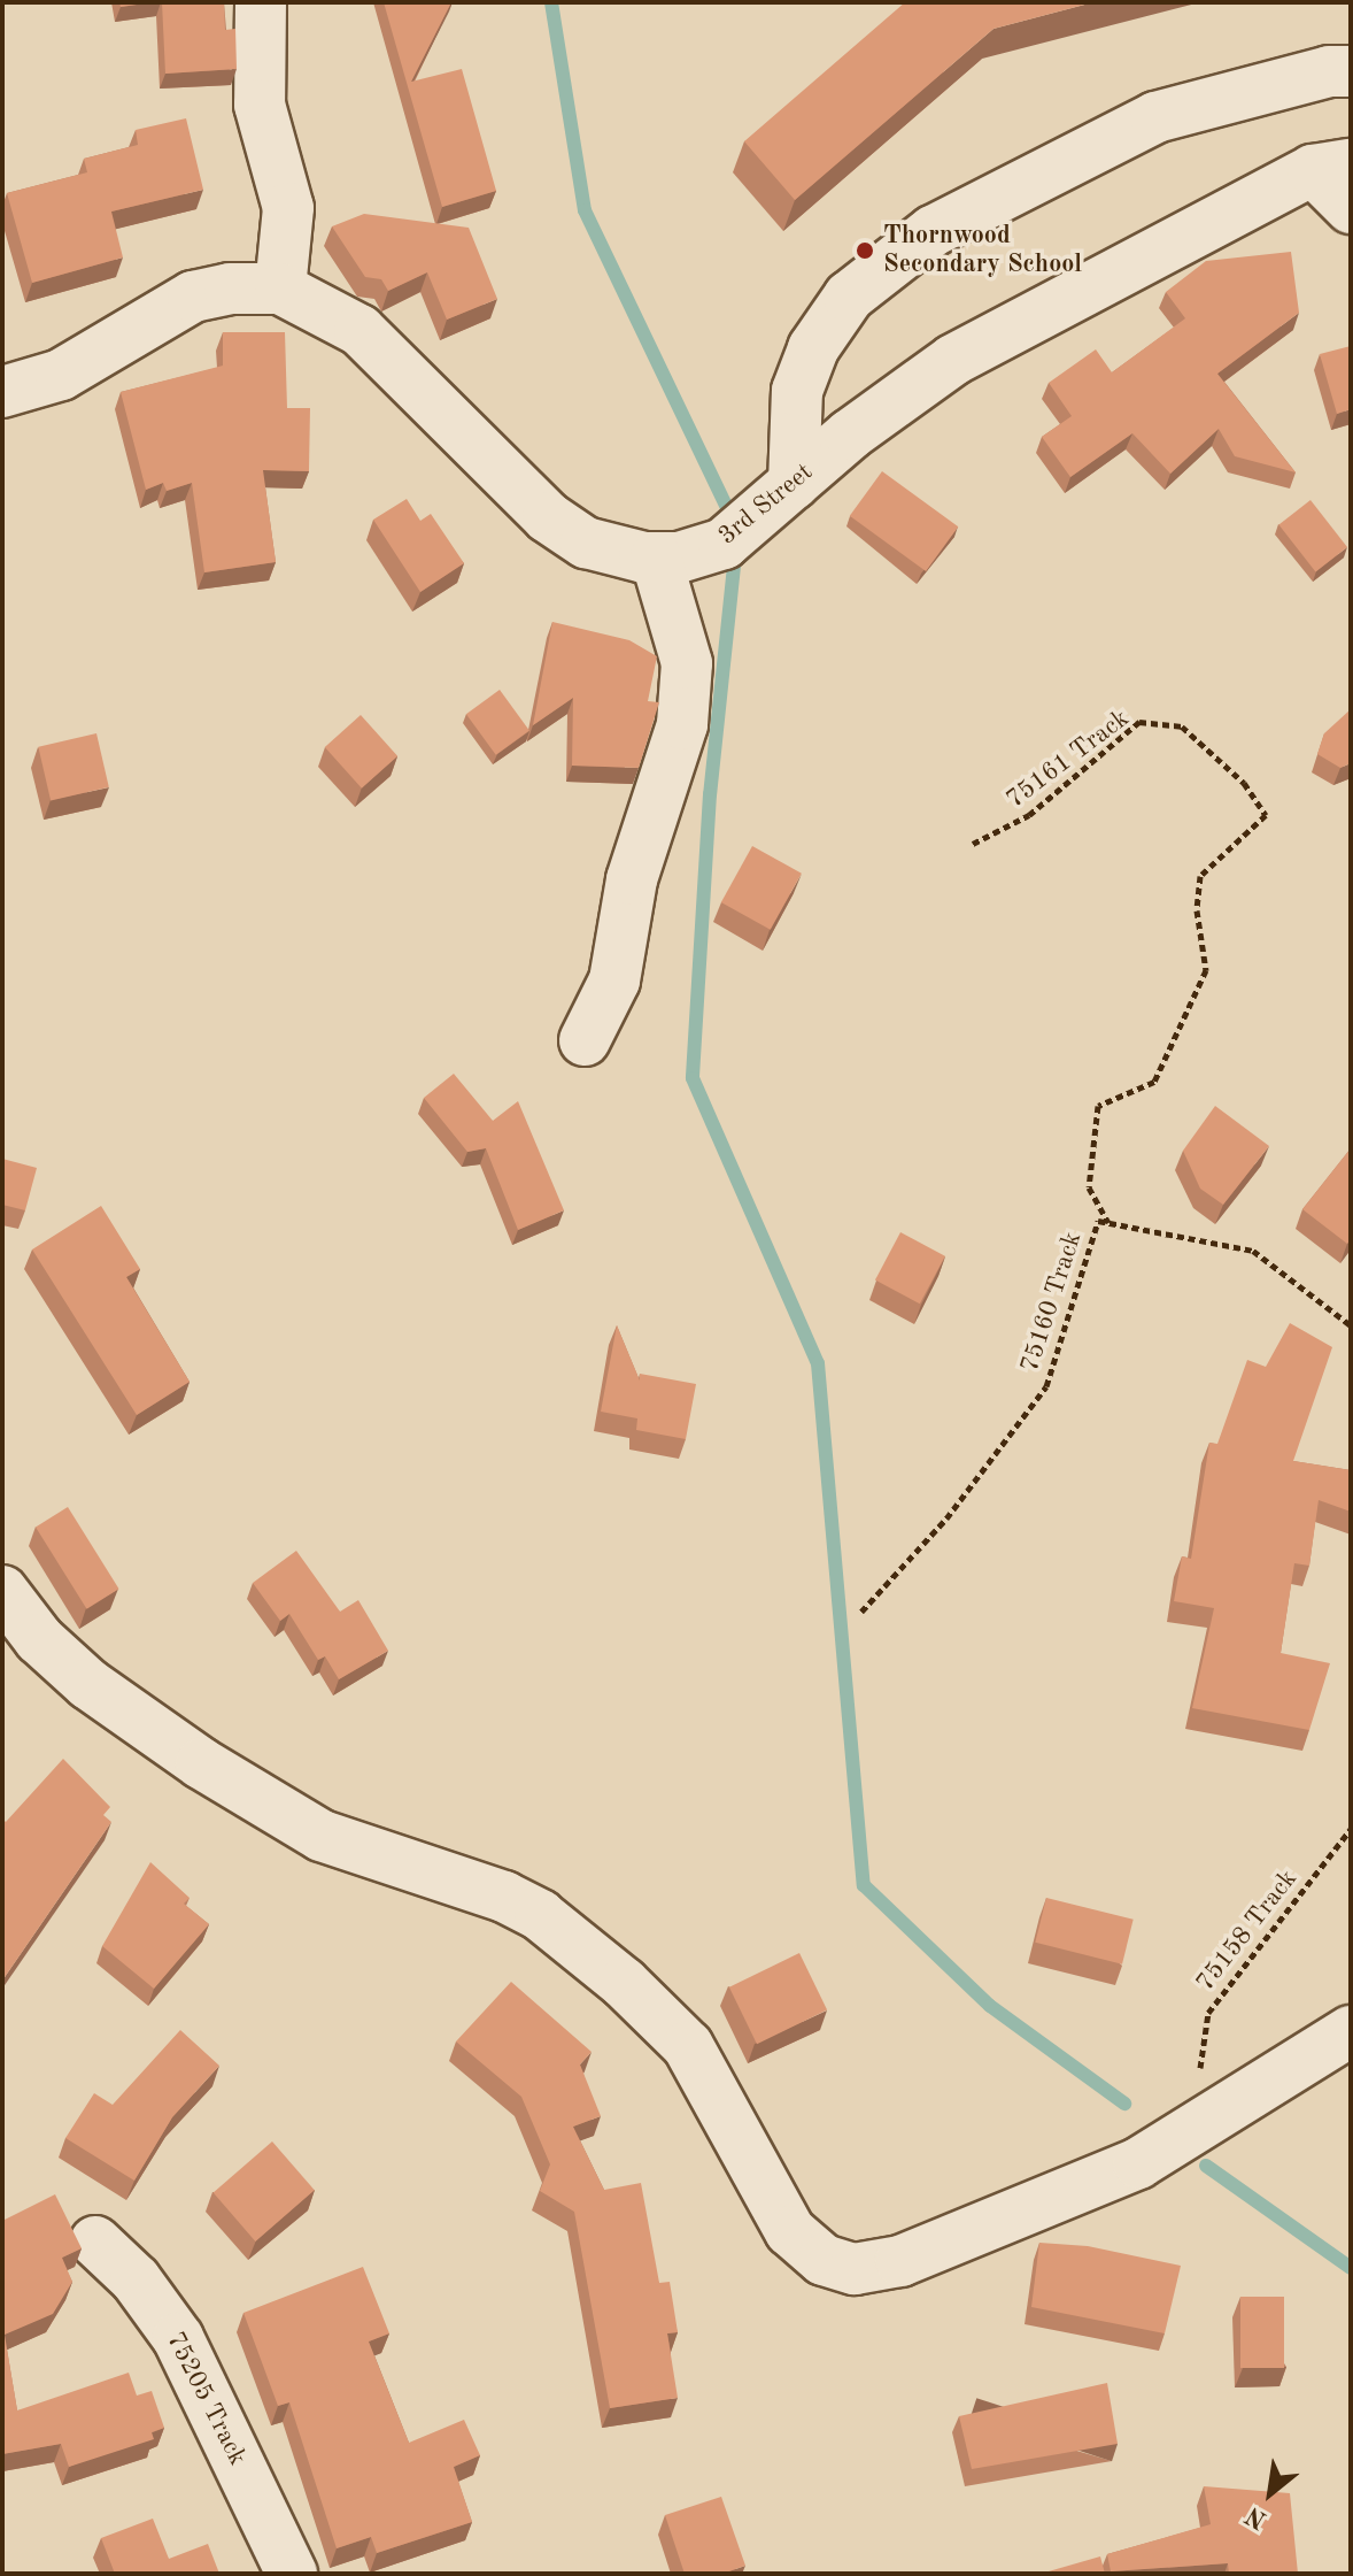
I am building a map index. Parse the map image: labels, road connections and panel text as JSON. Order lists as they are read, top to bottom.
{
  "streets": {
    "street": ["3rd Street", "75205 Track"],
    "path": ["75161 Track", "75160 Track", "75158 Track"]
  },
  "crossings": [
    ["75161 Track", "75160 Track"]
  ],
  "places": ["Thornwood Secondary School"],
  "north": "bottom left"
}
